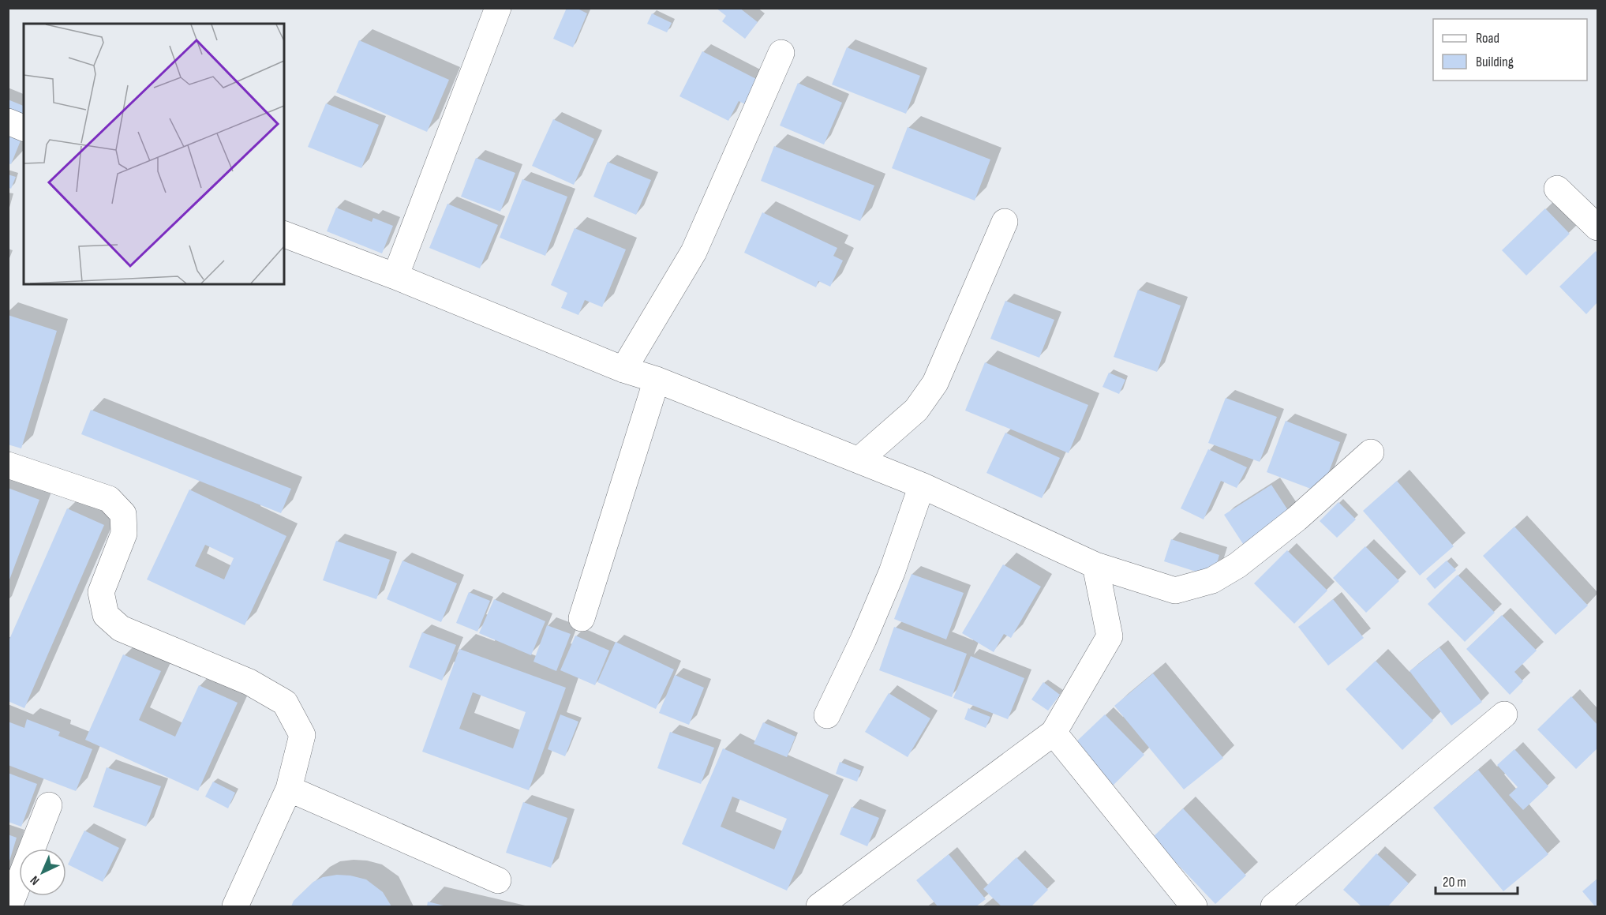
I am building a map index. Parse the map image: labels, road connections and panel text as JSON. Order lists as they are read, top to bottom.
{
  "legend": ["Road", "Building"],
  "scale_bar": "20 m",
  "north": "bottom left"
}
